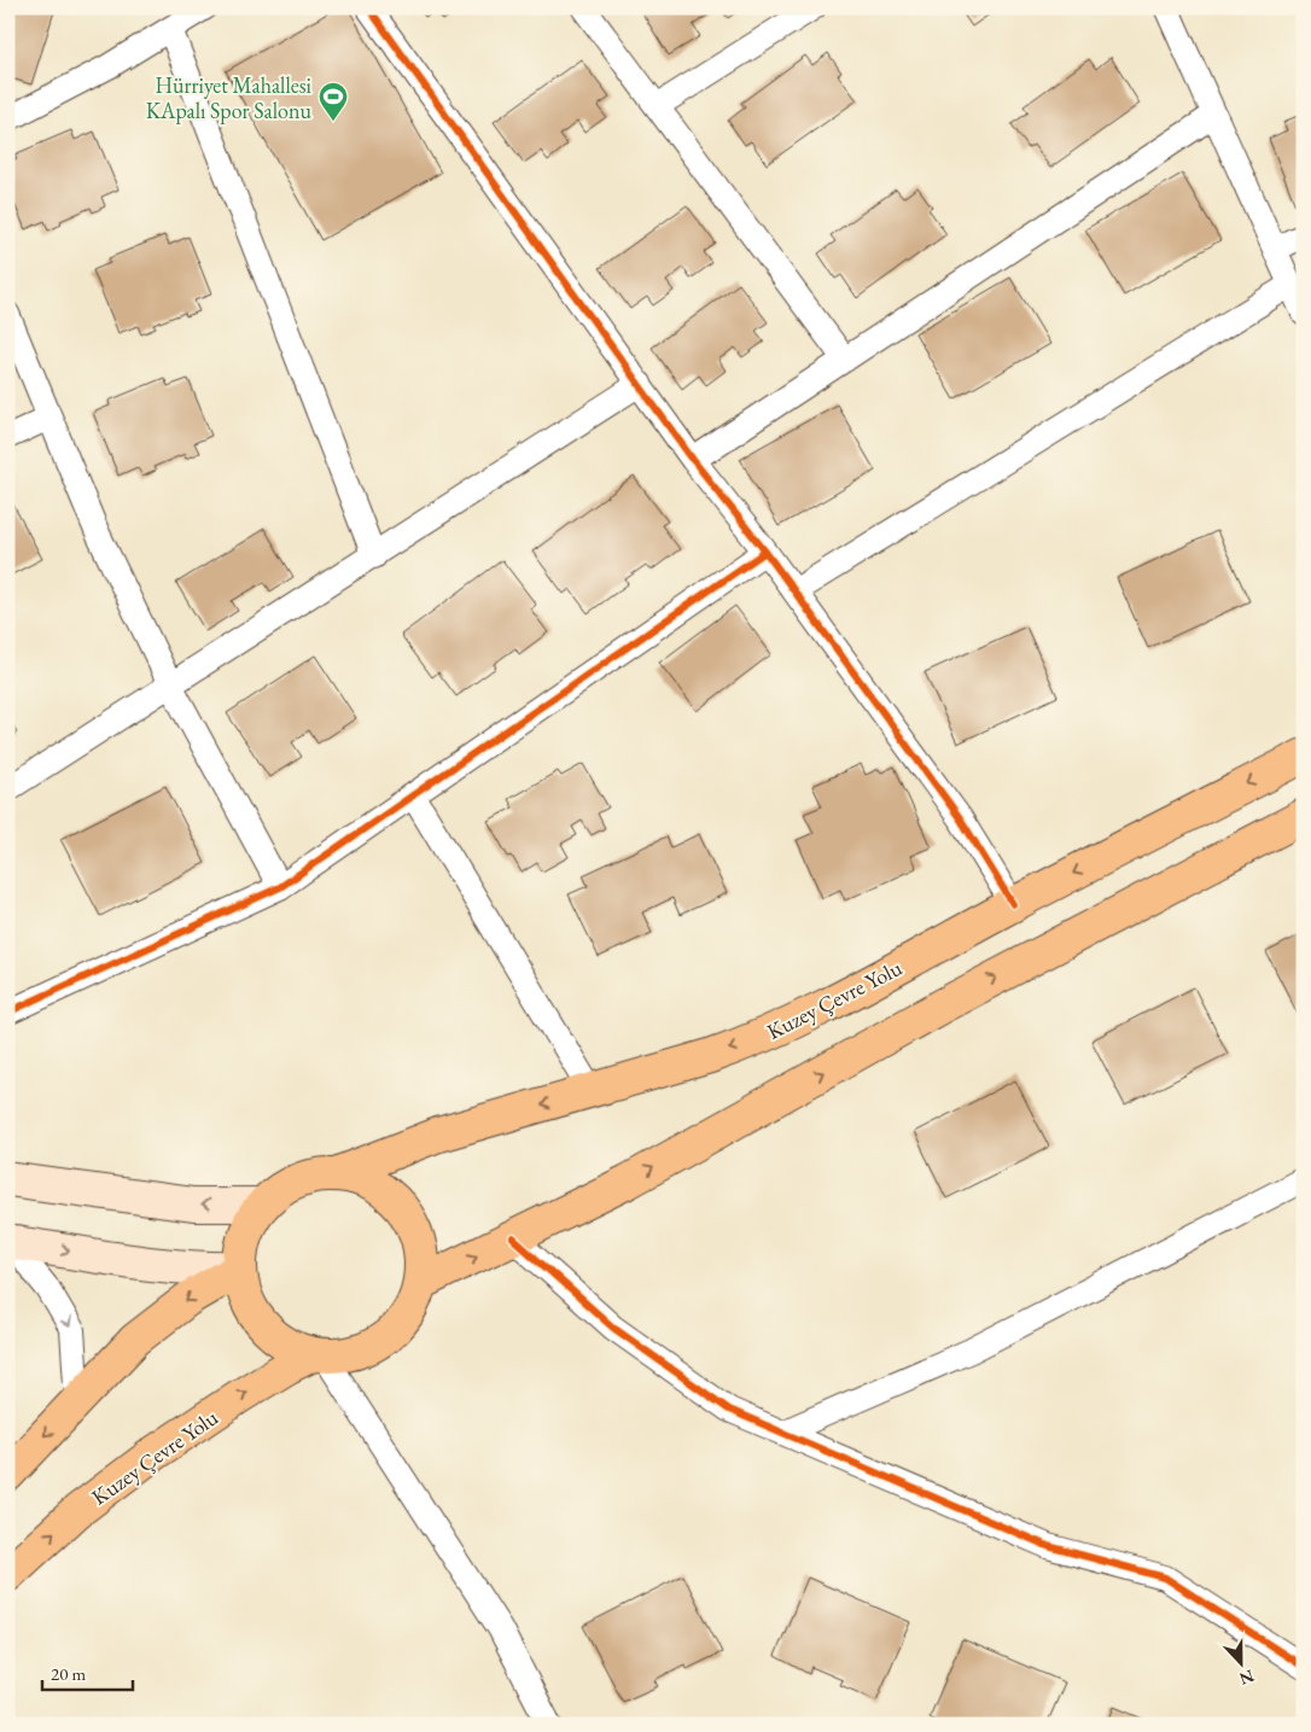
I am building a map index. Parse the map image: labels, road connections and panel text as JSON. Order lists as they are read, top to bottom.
{
  "streets": {
    "main road": ["Kuzey Çevre Yolu"]
  },
  "places": {
    "sports": ["Hürriyet Mahallesi KApalı Spor Salonu"]
  },
  "scale_bar": "20 m",
  "north": "bottom"
}
